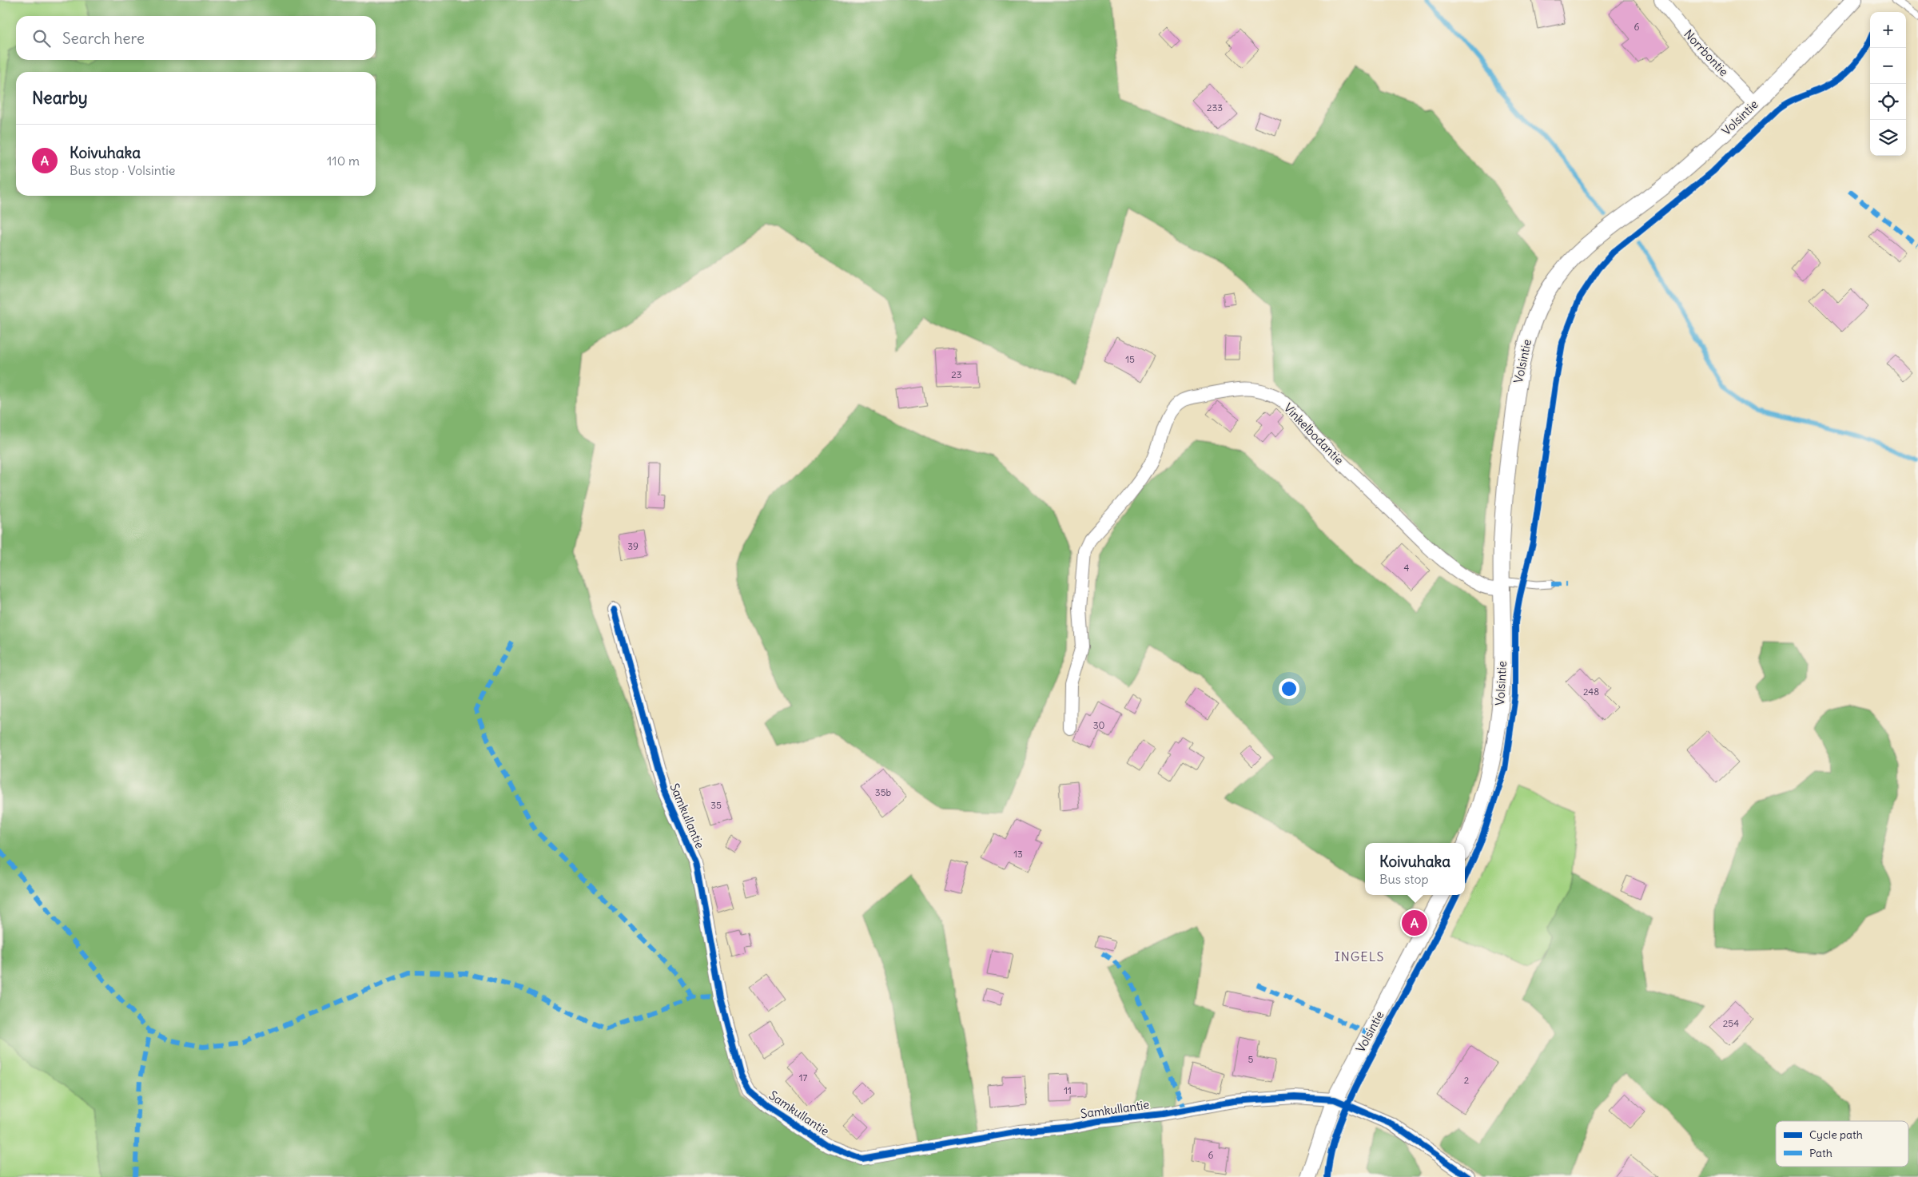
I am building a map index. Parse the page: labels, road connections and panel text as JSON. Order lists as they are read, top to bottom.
{
  "streets": {
    "street": [
      "Norrbontie",
      "Volsintie",
      "Vinkelbodantie",
      "Samkullantie"
    ]
  },
  "crossings": [
    ["Norrbontie", "Volsintie"],
    ["Volsintie", "Vinkelbodantie"],
    ["Volsintie", "Samkullantie"]
  ],
  "districts": ["INGELS"],
  "house_numbers": [
    "6",
    "233",
    "15",
    "23",
    "39",
    "4",
    "248",
    "30",
    "35b",
    "35",
    "13",
    "254",
    "5",
    "17",
    "2",
    "11",
    "6"
  ],
  "legend": ["Cycle path", "Path"],
  "page": {
    "map_buttons": ["+", "−"],
    "search": "Search here",
    "heading": "Nearby",
    "list": [
      {
        "mark": "A",
        "name": "Koivuhaka",
        "note": "Bus stop · Volsintie",
        "value": "110 m"
      }
    ],
    "popup": ["Koivuhaka", "Bus stop"],
    "pins": "A"
  }
}
